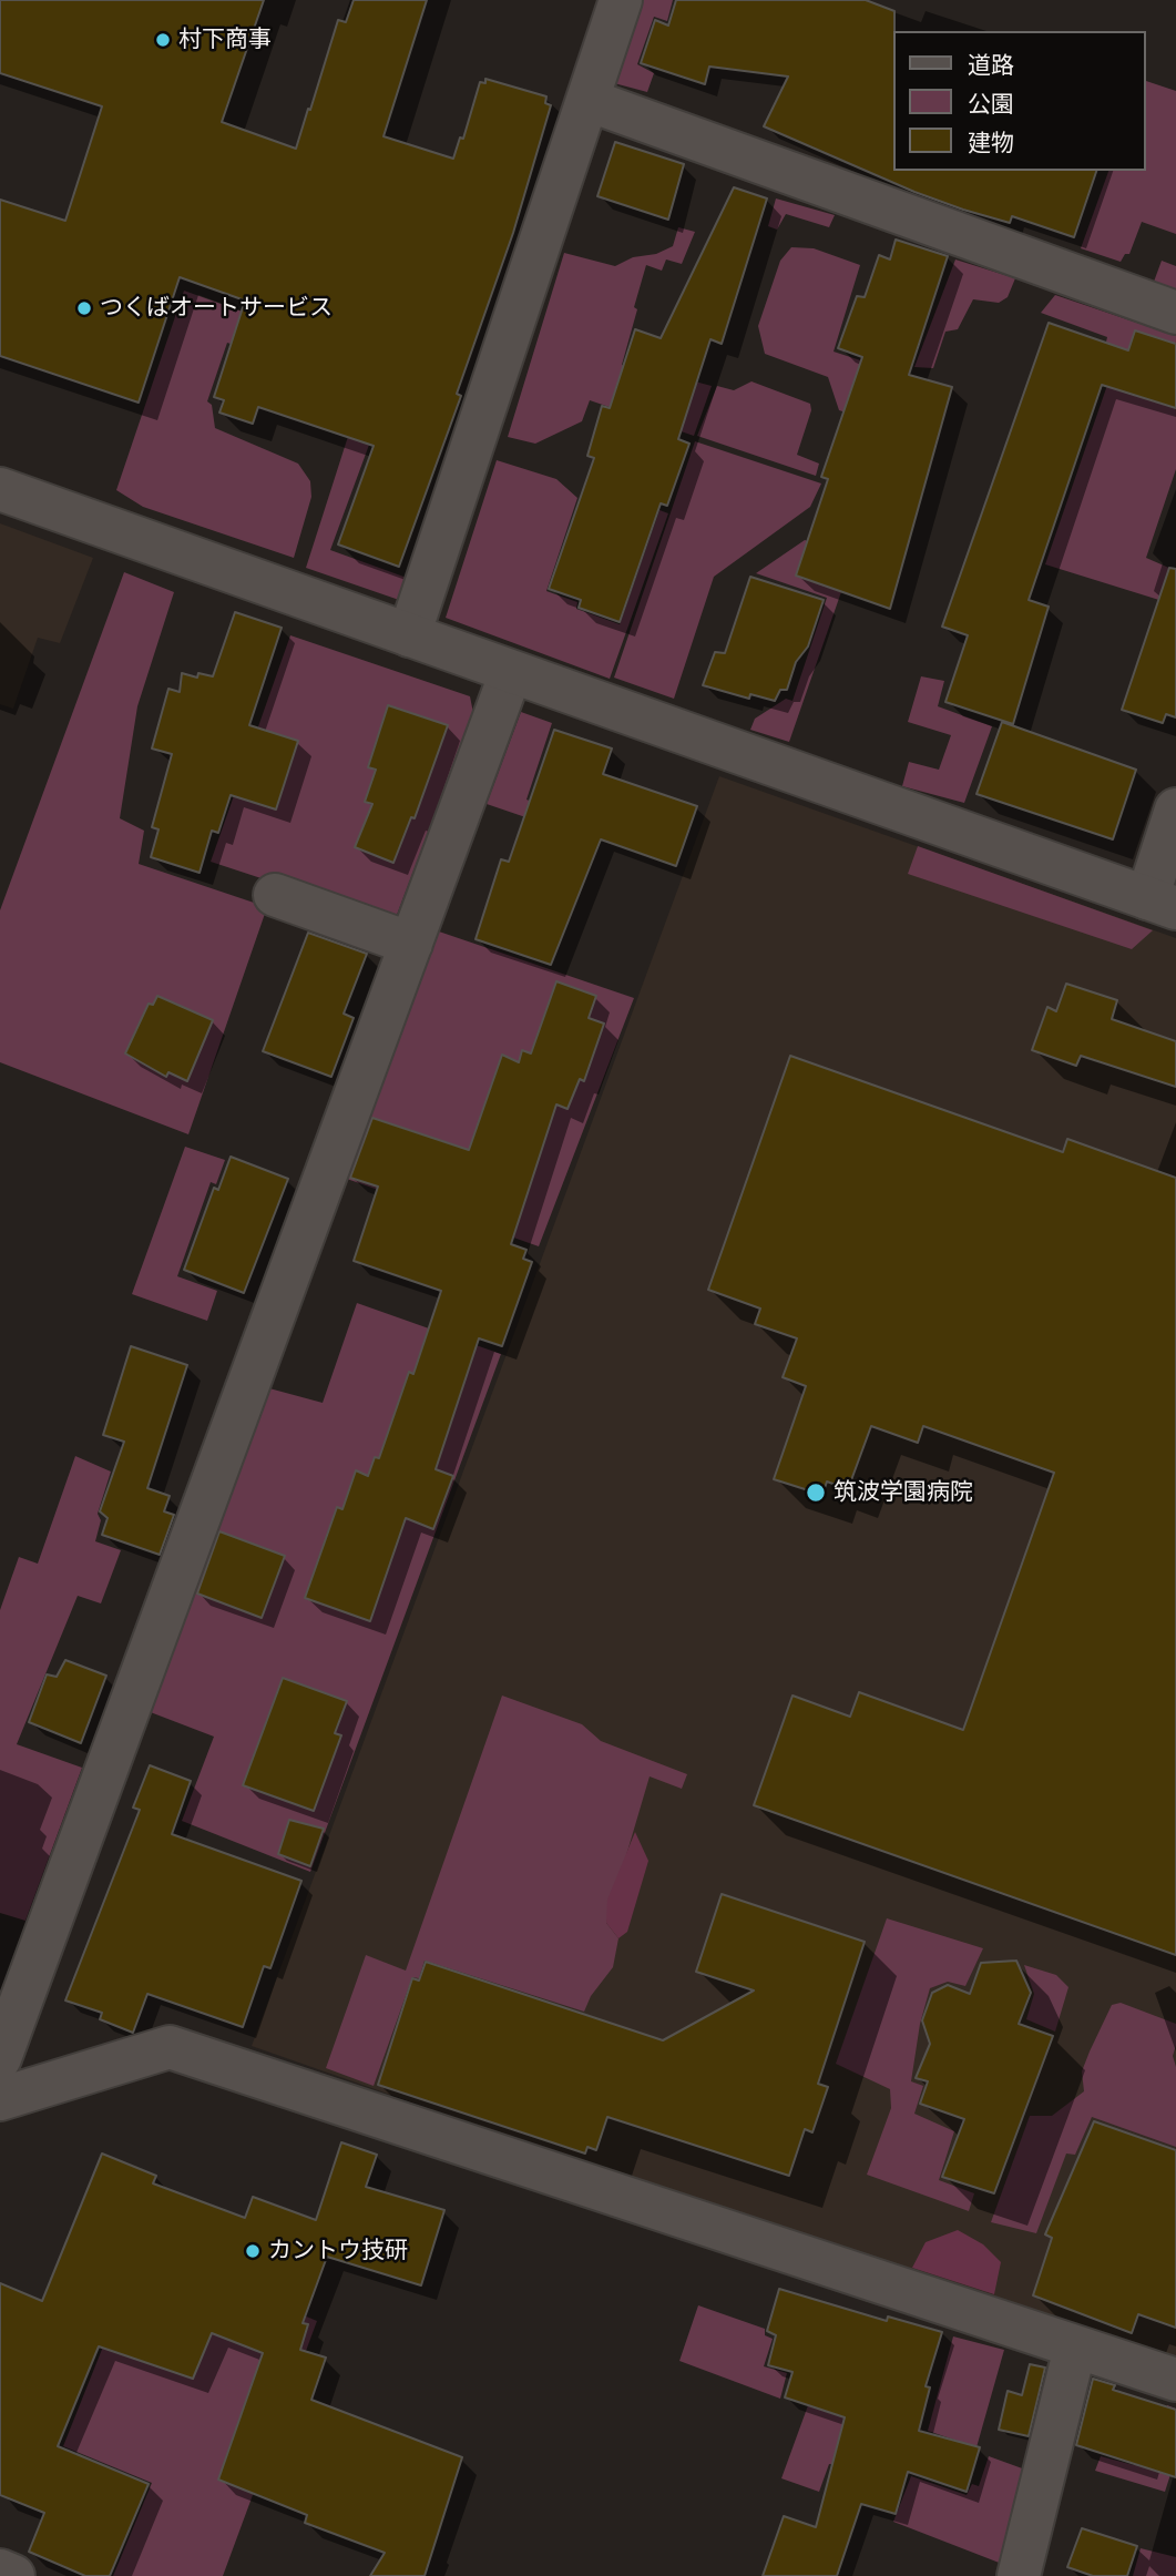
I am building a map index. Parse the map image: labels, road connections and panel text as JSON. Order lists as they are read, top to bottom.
{
  "places": [
    "村下商事",
    "つくばオートサービス",
    "筑波学園病院",
    "カントウ技研"
  ],
  "legend": ["道路", "公園", "建物"]
}
